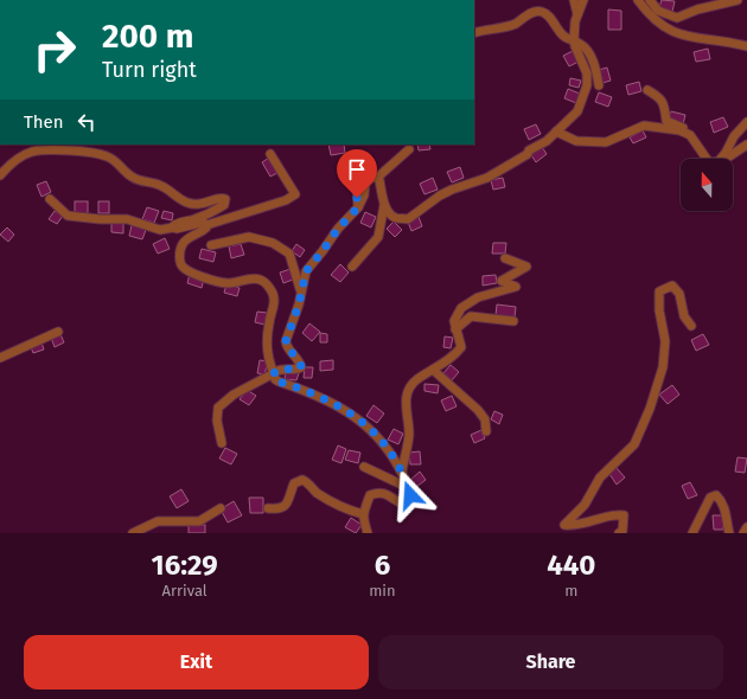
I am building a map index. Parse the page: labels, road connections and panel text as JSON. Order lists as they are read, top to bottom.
{
  "north": "top",
  "page": {
    "turn": ["200 m", "Turn right"],
    "then": "Then",
    "eta": [
      "16:29",
      "Arrival",
      "6",
      "min",
      "440",
      "m"
    ],
    "buttons": ["Exit", "Share"]
  }
}
